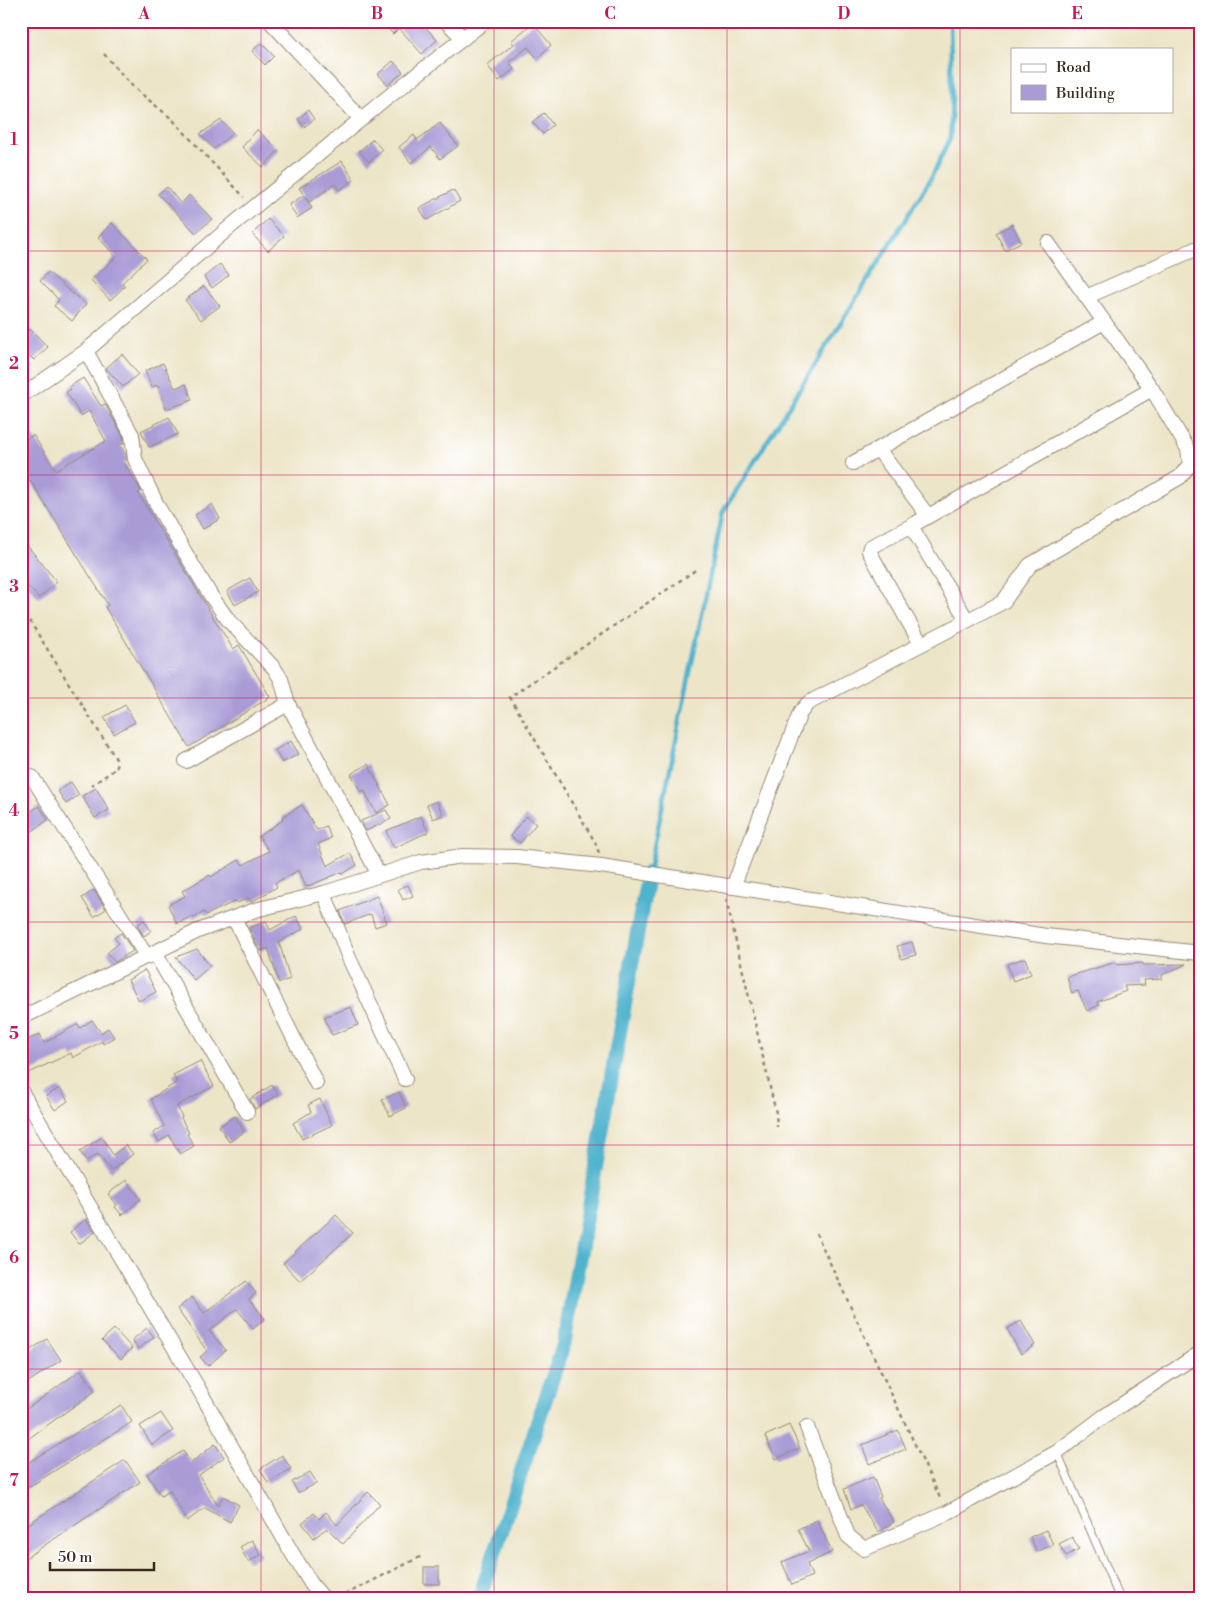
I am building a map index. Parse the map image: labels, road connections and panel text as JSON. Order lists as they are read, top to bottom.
{
  "legend": ["Road", "Building"],
  "scale_bar": "50 m",
  "grid": {
    "columns": [
      "A",
      "B",
      "C",
      "D",
      "E"
    ],
    "rows": [
      "1",
      "2",
      "3",
      "4",
      "5",
      "6",
      "7"
    ]
  }
}
